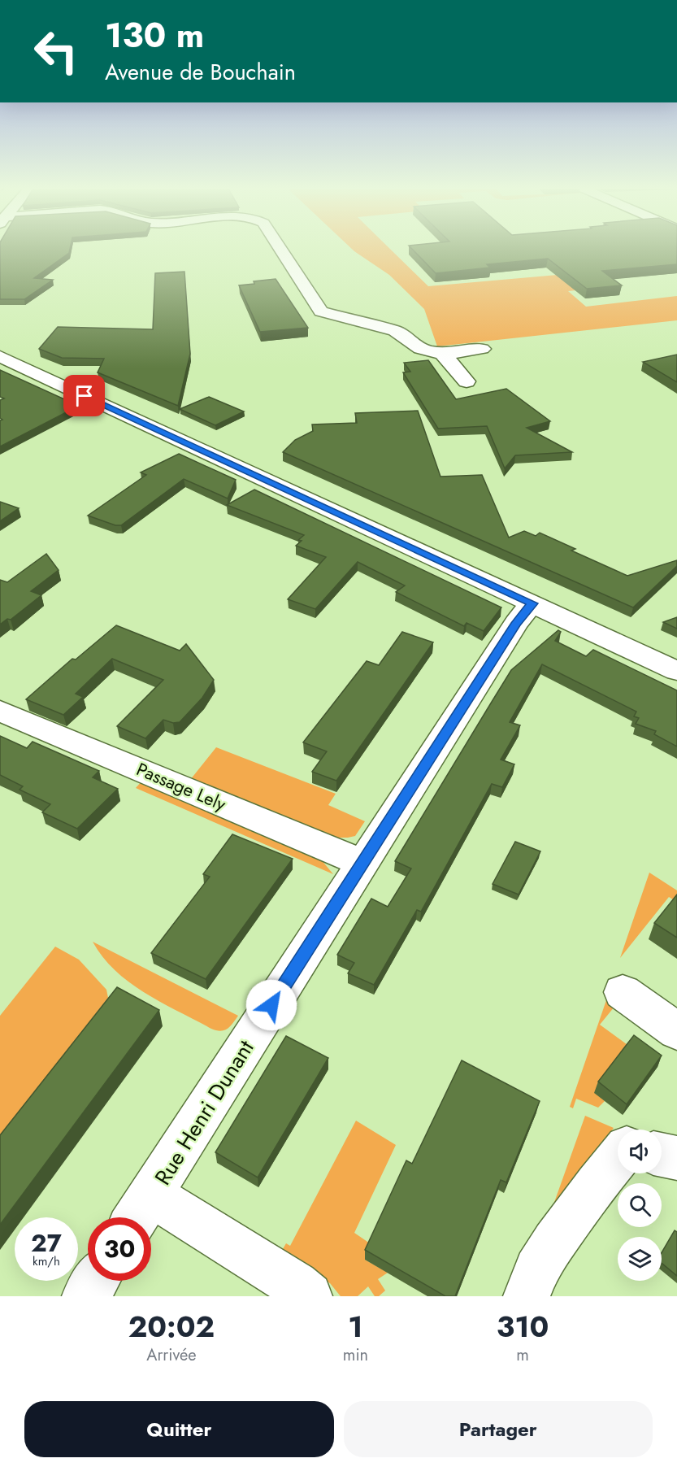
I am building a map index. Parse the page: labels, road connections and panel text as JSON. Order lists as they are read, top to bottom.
{
  "streets": {
    "street": ["Passage Lely", "Rue Henri Dunant"]
  },
  "crossings": [
    ["Passage Lely", "Rue Henri Dunant"]
  ],
  "page": {
    "turn": ["130 m", "Avenue de Bouchain"],
    "speed": "27 km/h",
    "limit": "30",
    "eta": [
      "20:02",
      "Arrivée",
      "1",
      "min",
      "310",
      "m"
    ],
    "buttons": ["Quitter", "Partager"]
  }
}
